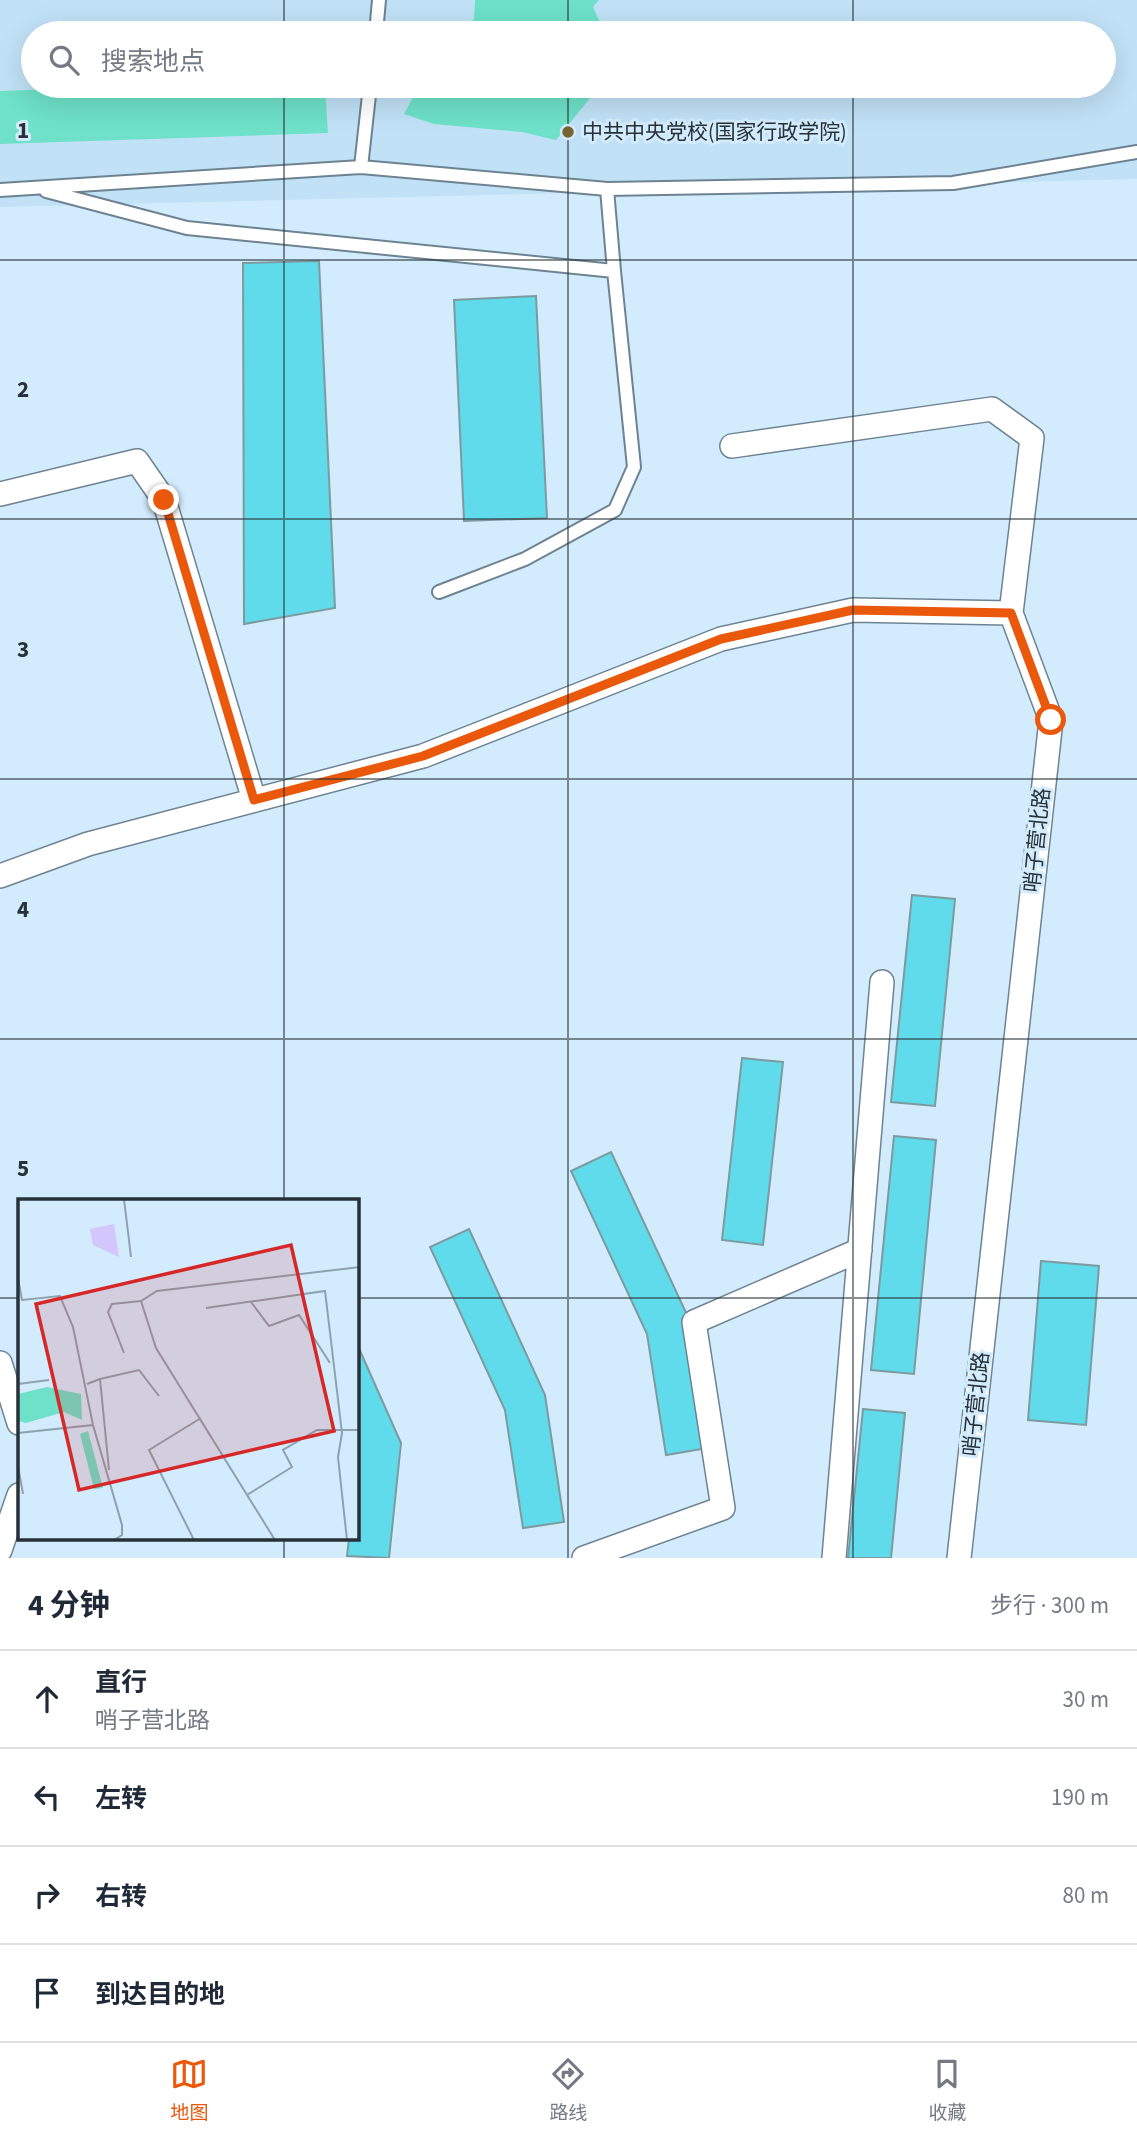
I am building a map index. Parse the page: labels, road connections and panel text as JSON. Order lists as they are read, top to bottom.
{
  "streets": {
    "street": ["哨子营北路"]
  },
  "places": ["中共中央党校(国家行政学院)"],
  "page": {
    "search": "搜索地点",
    "heading": ["4 分钟", "步行 · 300 m"],
    "list": [
      ["直行", "哨子营北路", "30 m"],
      ["左转", "190 m"],
      ["右转", "80 m"],
      "到达目的地"
    ],
    "nav": ["地图", "路线", "收藏"]
  },
  "grid": {
    "rows": [
      "1",
      "2",
      "3",
      "4",
      "5"
    ]
  }
}
